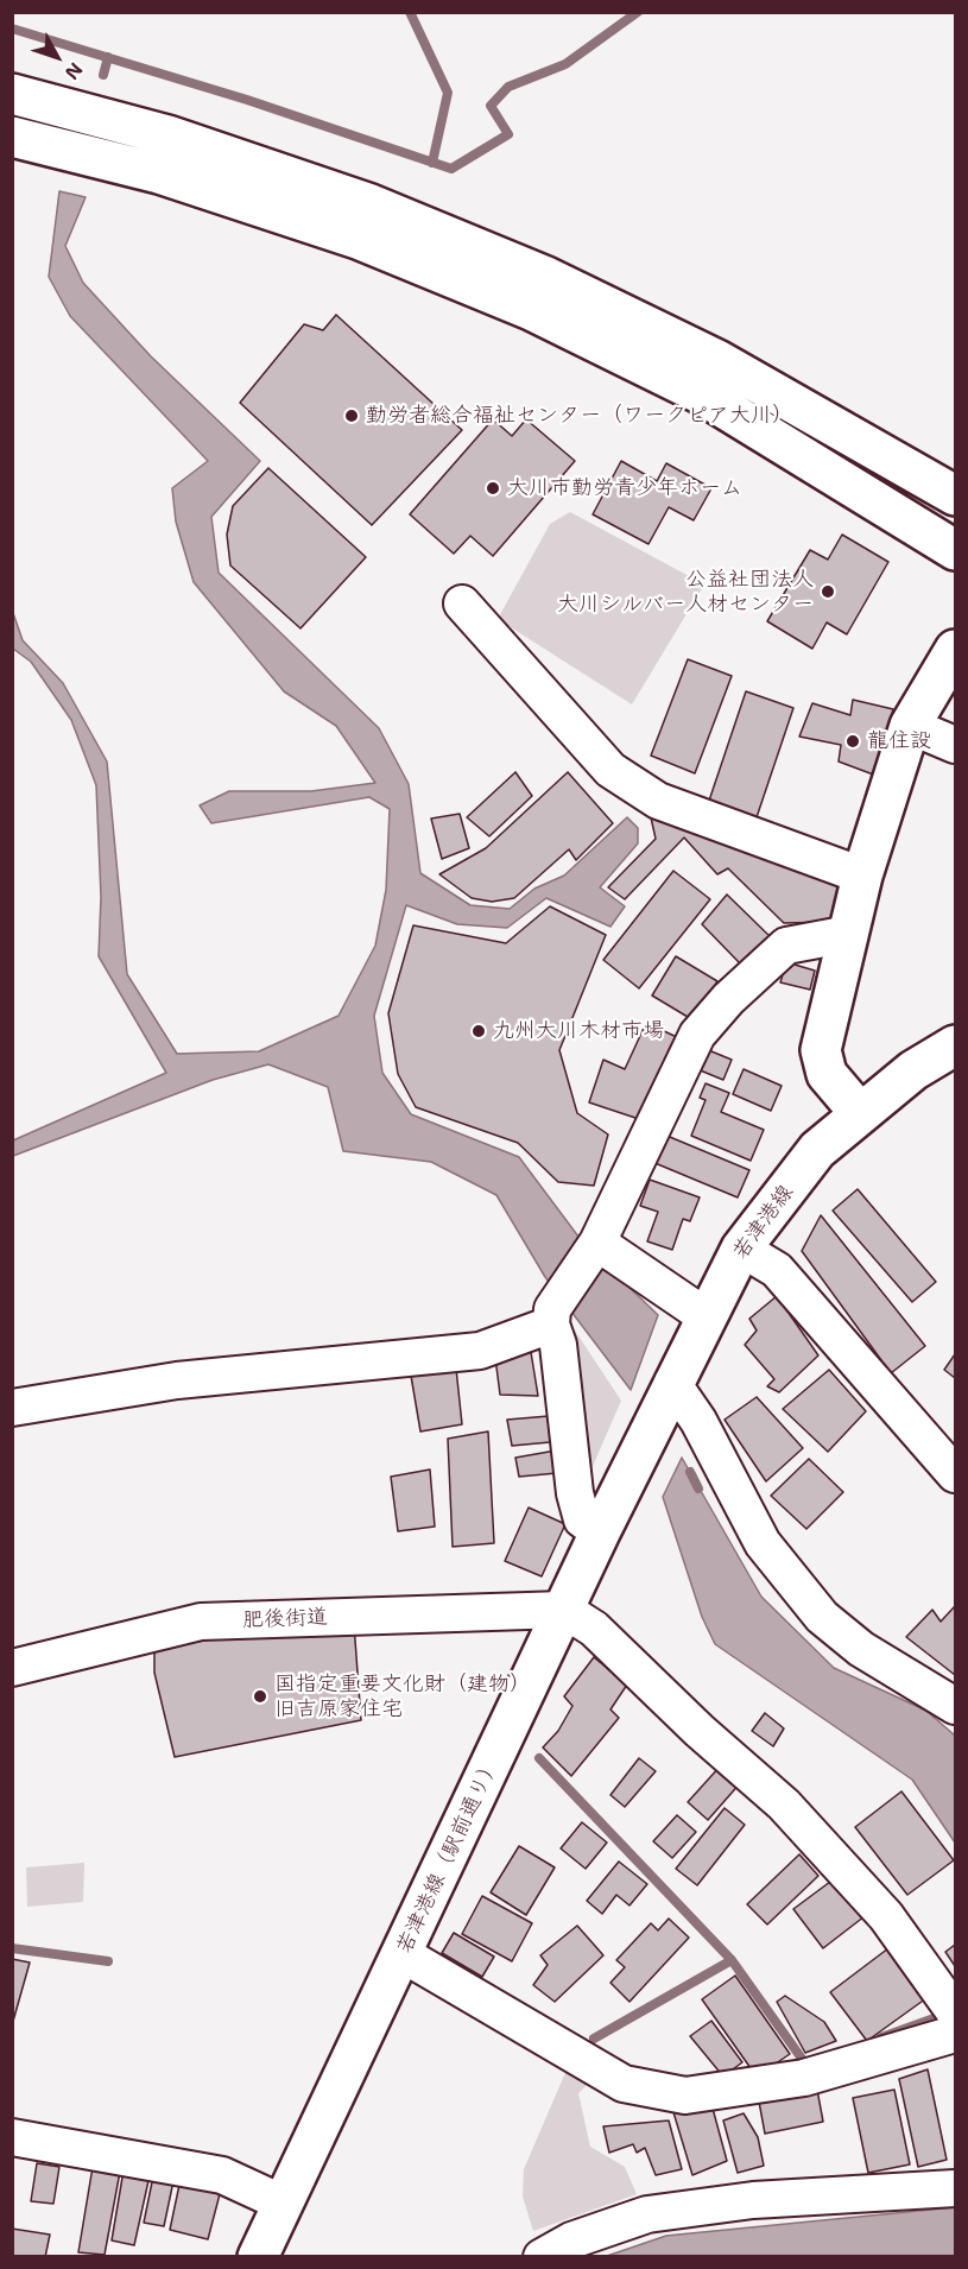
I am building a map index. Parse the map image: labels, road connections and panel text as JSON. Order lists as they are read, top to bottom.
{
  "streets": {
    "street": ["若津港線", "肥後街道", "若津港線（駅前通り）"]
  },
  "crossings": [
    ["若津港線", "若津港線（駅前通り）"],
    ["肥後街道", "若津港線（駅前通り）"]
  ],
  "places": [
    "勤労者総合福祉センター（ワークピア大川）",
    "大川市勤労青少年ホーム",
    "公益社団法人 大川シルバー人材センター",
    "龍住設",
    "九州大川木材市場",
    "国指定重要文化財（建物） 旧吉原家住宅"
  ],
  "north": "bottom right"
}
